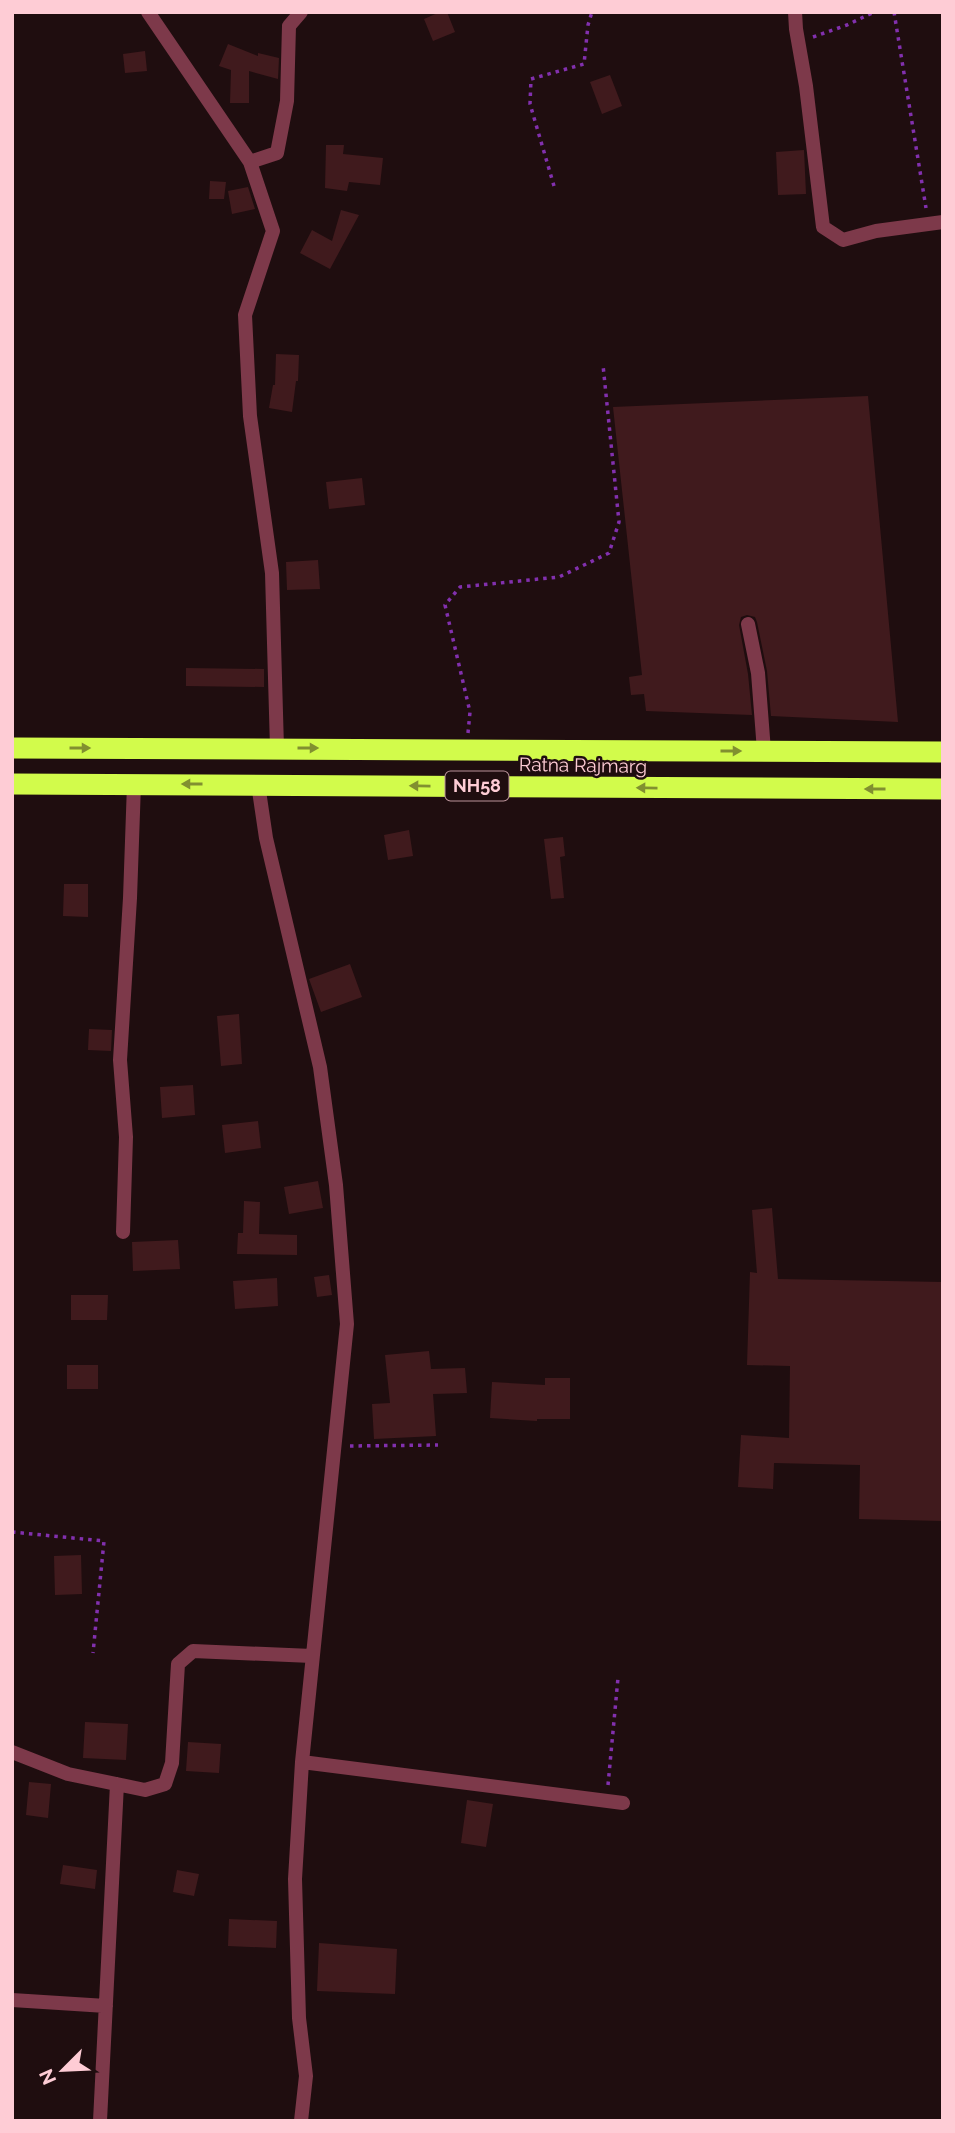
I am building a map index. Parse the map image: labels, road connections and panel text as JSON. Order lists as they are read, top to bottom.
{
  "streets": {
    "highway": ["Ratna Rajmarg", "NH58"]
  },
  "north": "bottom left"
}
